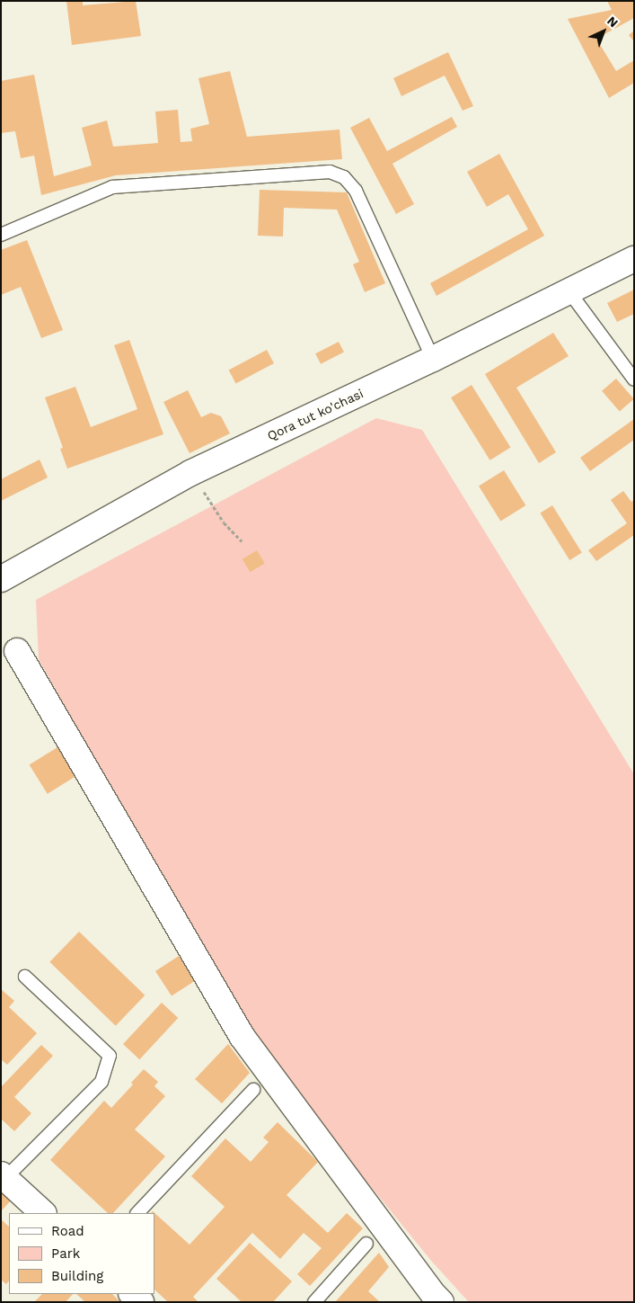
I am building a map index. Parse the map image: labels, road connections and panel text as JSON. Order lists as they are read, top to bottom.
{
  "streets": {
    "street": ["Qora tut ko'chasi"]
  },
  "legend": ["Road", "Park", "Building"],
  "north": "top right"
}
